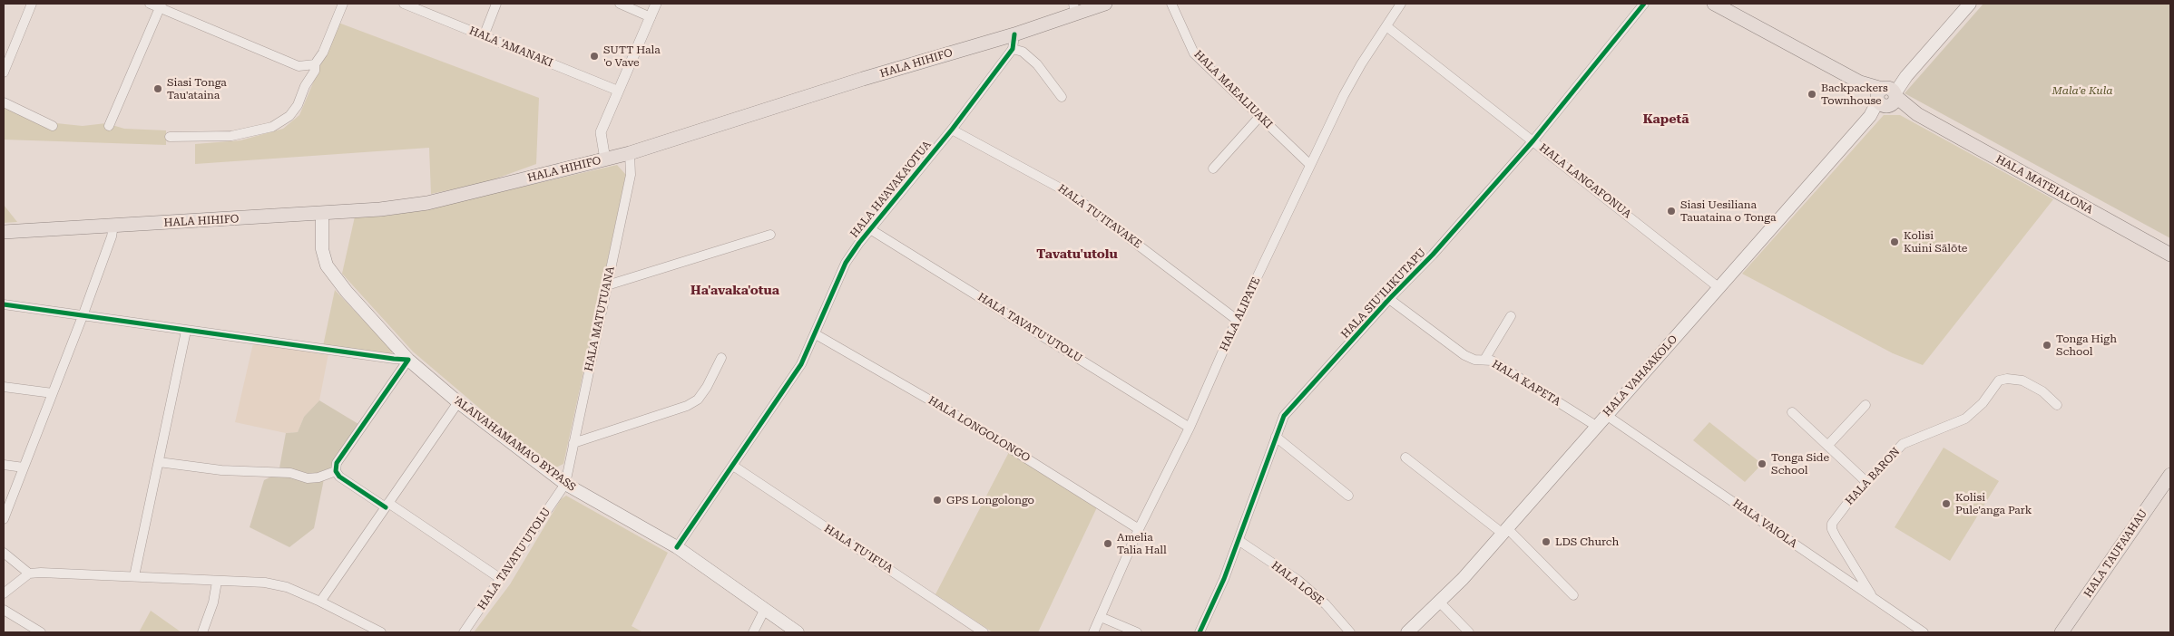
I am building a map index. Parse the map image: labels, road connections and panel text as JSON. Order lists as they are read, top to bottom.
{
  "streets": {
    "main road": [
      "HALA HIHIFO",
      "HALA MATEIALONA",
      "HALA VAHA'AKOLO",
      "'ALAIVAHAMAMA'O BYPASS",
      "HALA TAUFA'AHAU"
    ],
    "street": [
      "HALA 'AMANAKI",
      "HALA MAEALIUAKI",
      "HALA LANGAFONUA",
      "HALA HA'AVAKA'OTUA",
      "HALA TU'ITAVAKE",
      "HALA SIU'ILIKUTAPU",
      "HALA ALIPATE",
      "HALA MATUTUANA",
      "HALA TAVATU'UTOLU",
      "HALA KAPETA",
      "HALA LONGOLONGO",
      "HALA BARON",
      "HALA VAIOLA",
      "HALA TU'IFUA",
      "HALA LOSE"
    ]
  },
  "crossings": [
    ["HALA HIHIFO", "HALA HA'AVAKA'OTUA"],
    ["HALA HIHIFO", "HALA MATUTUANA"],
    ["HALA HIHIFO", "'ALAIVAHAMAMA'O BYPASS"],
    ["HALA MAEALIUAKI", "HALA ALIPATE"],
    ["HALA LANGAFONUA", "HALA SIU'ILIKUTAPU"],
    ["HALA LANGAFONUA", "HALA ALIPATE"],
    ["HALA LANGAFONUA", "HALA VAHA'AKOLO"],
    ["HALA MATEIALONA", "HALA VAHA'AKOLO"],
    ["HALA HA'AVAKA'OTUA", "HALA TU'ITAVAKE"],
    ["HALA HA'AVAKA'OTUA", "HALA TAVATU'UTOLU"],
    ["HALA HA'AVAKA'OTUA", "HALA LONGOLONGO"],
    ["HALA HA'AVAKA'OTUA", "'ALAIVAHAMAMA'O BYPASS"],
    ["HALA HA'AVAKA'OTUA", "HALA TU'IFUA"],
    ["HALA TU'ITAVAKE", "HALA ALIPATE"],
    ["HALA SIU'ILIKUTAPU", "HALA KAPETA"],
    ["HALA SIU'ILIKUTAPU", "HALA LOSE"],
    ["HALA ALIPATE", "HALA TAVATU'UTOLU"],
    ["HALA ALIPATE", "HALA LONGOLONGO"],
    ["HALA MATUTUANA", "HALA TAVATU'UTOLU"],
    ["HALA MATUTUANA", "'ALAIVAHAMAMA'O BYPASS"],
    ["HALA TAVATU'UTOLU", "'ALAIVAHAMAMA'O BYPASS"],
    ["HALA VAHA'AKOLO", "HALA KAPETA"],
    ["HALA VAHA'AKOLO", "HALA VAIOLA"],
    ["HALA BARON", "HALA VAIOLA"]
  ],
  "districts": ["Kapetā", "Tavatu'utolu", "Ha'avaka'otua"],
  "parks": ["Mala'e Kula"],
  "places": [
    "SUTT Hala 'o Vave",
    "Siasi Tonga Tau'ataina",
    "Backpackers Townhouse",
    "Siasi Uesiliana Tauataina o Tonga",
    "Kolisi Kuini Sālōte",
    "Tonga High School",
    "Tonga Side School",
    "GPS Longolongo",
    "Kolisi Pule'anga Park",
    "LDS Church",
    "Amelia Talia Hall"
  ]
}
